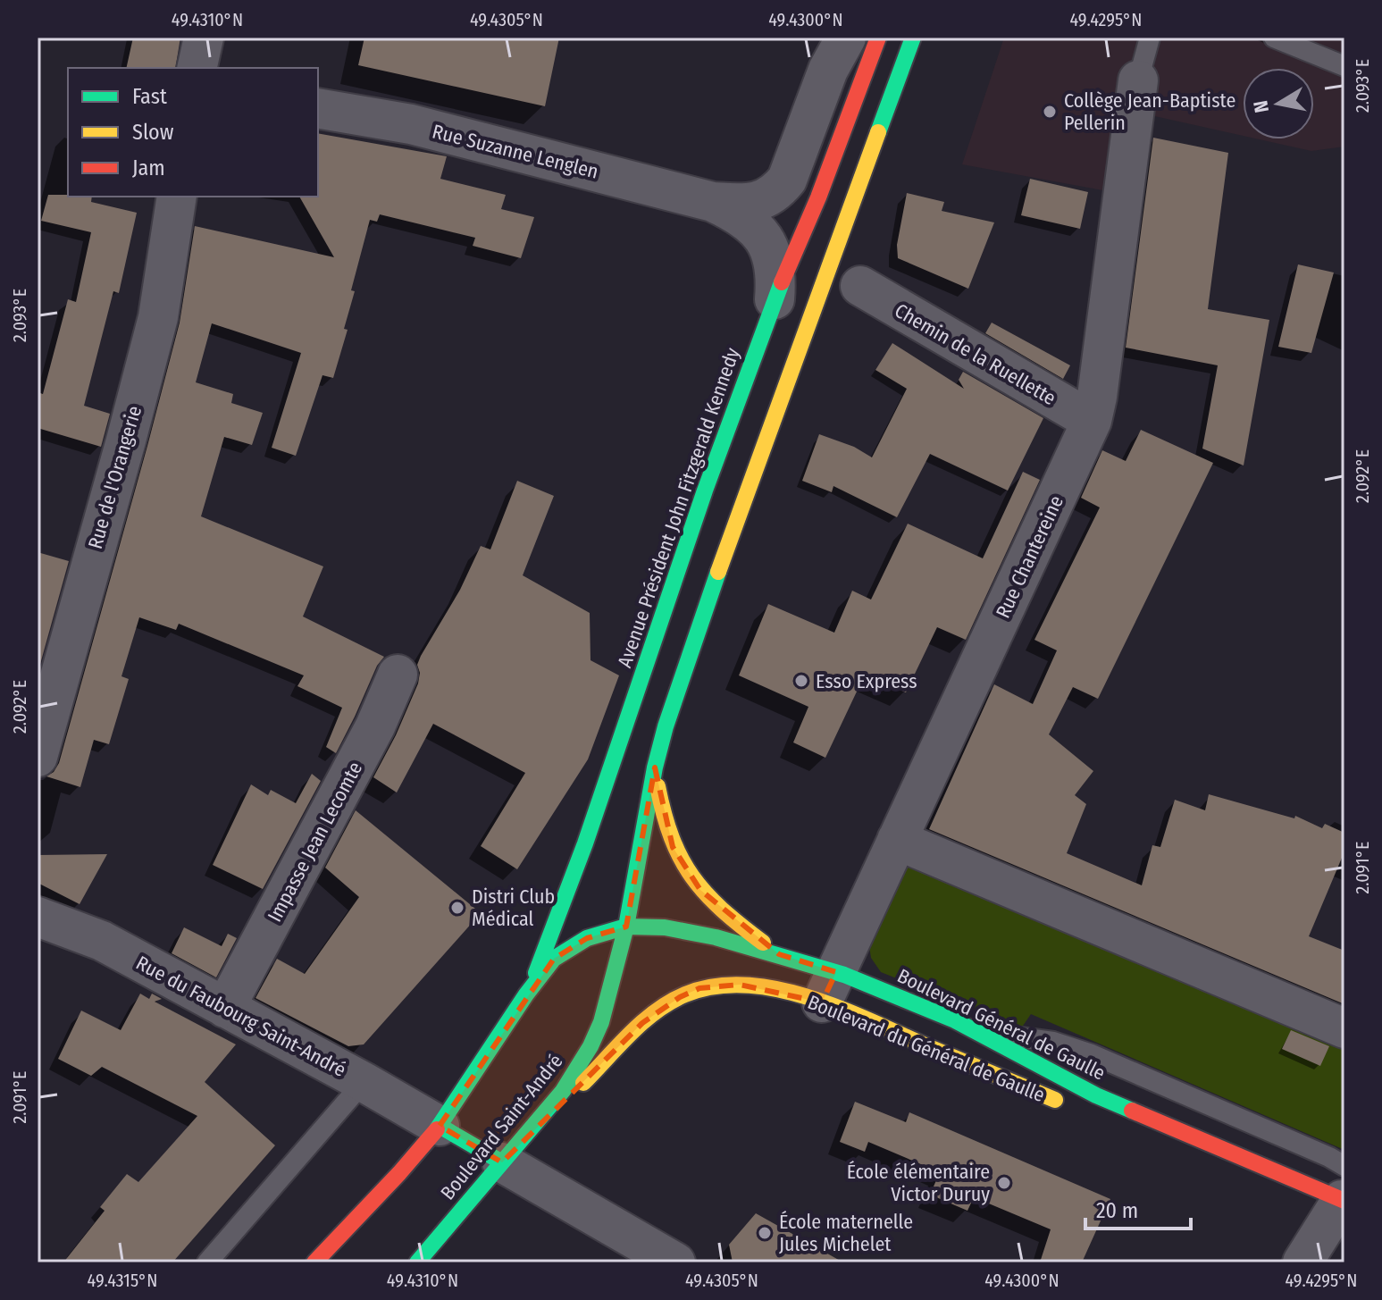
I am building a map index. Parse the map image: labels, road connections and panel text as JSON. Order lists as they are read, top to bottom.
{
  "streets": {
    "main road": [
      "Avenue Président John Fitzgerald Kennedy",
      "Boulevard Général de Gaulle",
      "Boulevard du Général de Gaulle",
      "Boulevard Saint-André"
    ],
    "street": [
      "Rue Suzanne Lenglen",
      "Chemin de la Ruellette",
      "Rue de l'Orangerie",
      "Rue Chantereine",
      "Impasse Jean Lecomte",
      "Rue du Faubourg Saint-André"
    ]
  },
  "crossings": [
    ["Rue Suzanne Lenglen", "Avenue Président John Fitzgerald Kennedy"],
    ["Chemin de la Ruellette", "Rue Chantereine"],
    ["Avenue Président John Fitzgerald Kennedy", "Boulevard Général de Gaulle"],
    ["Rue Chantereine", "Boulevard Général de Gaulle"],
    ["Rue Chantereine", "Boulevard du Général de Gaulle"],
    ["Impasse Jean Lecomte", "Rue du Faubourg Saint-André"],
    ["Boulevard Général de Gaulle", "Boulevard du Général de Gaulle"],
    ["Boulevard Général de Gaulle", "Boulevard Saint-André"],
    ["Boulevard du Général de Gaulle", "Boulevard Saint-André"]
  ],
  "places": [
    "Collège Jean-Baptiste Pellerin",
    "Esso Express",
    "Distri Club Médical",
    "École élémentaire Victor Duruy",
    "École maternelle Jules Michelet"
  ],
  "legend": ["Fast", "Slow", "Jam"],
  "scale_bar": "20 m",
  "north": "left",
  "coordinates": [
    "49.4310°N",
    "49.4305°N",
    "49.4300°N",
    "49.4295°N",
    "2.093°E",
    "2.092°E",
    "2.091°E",
    "49.4315°N"
  ]
}
